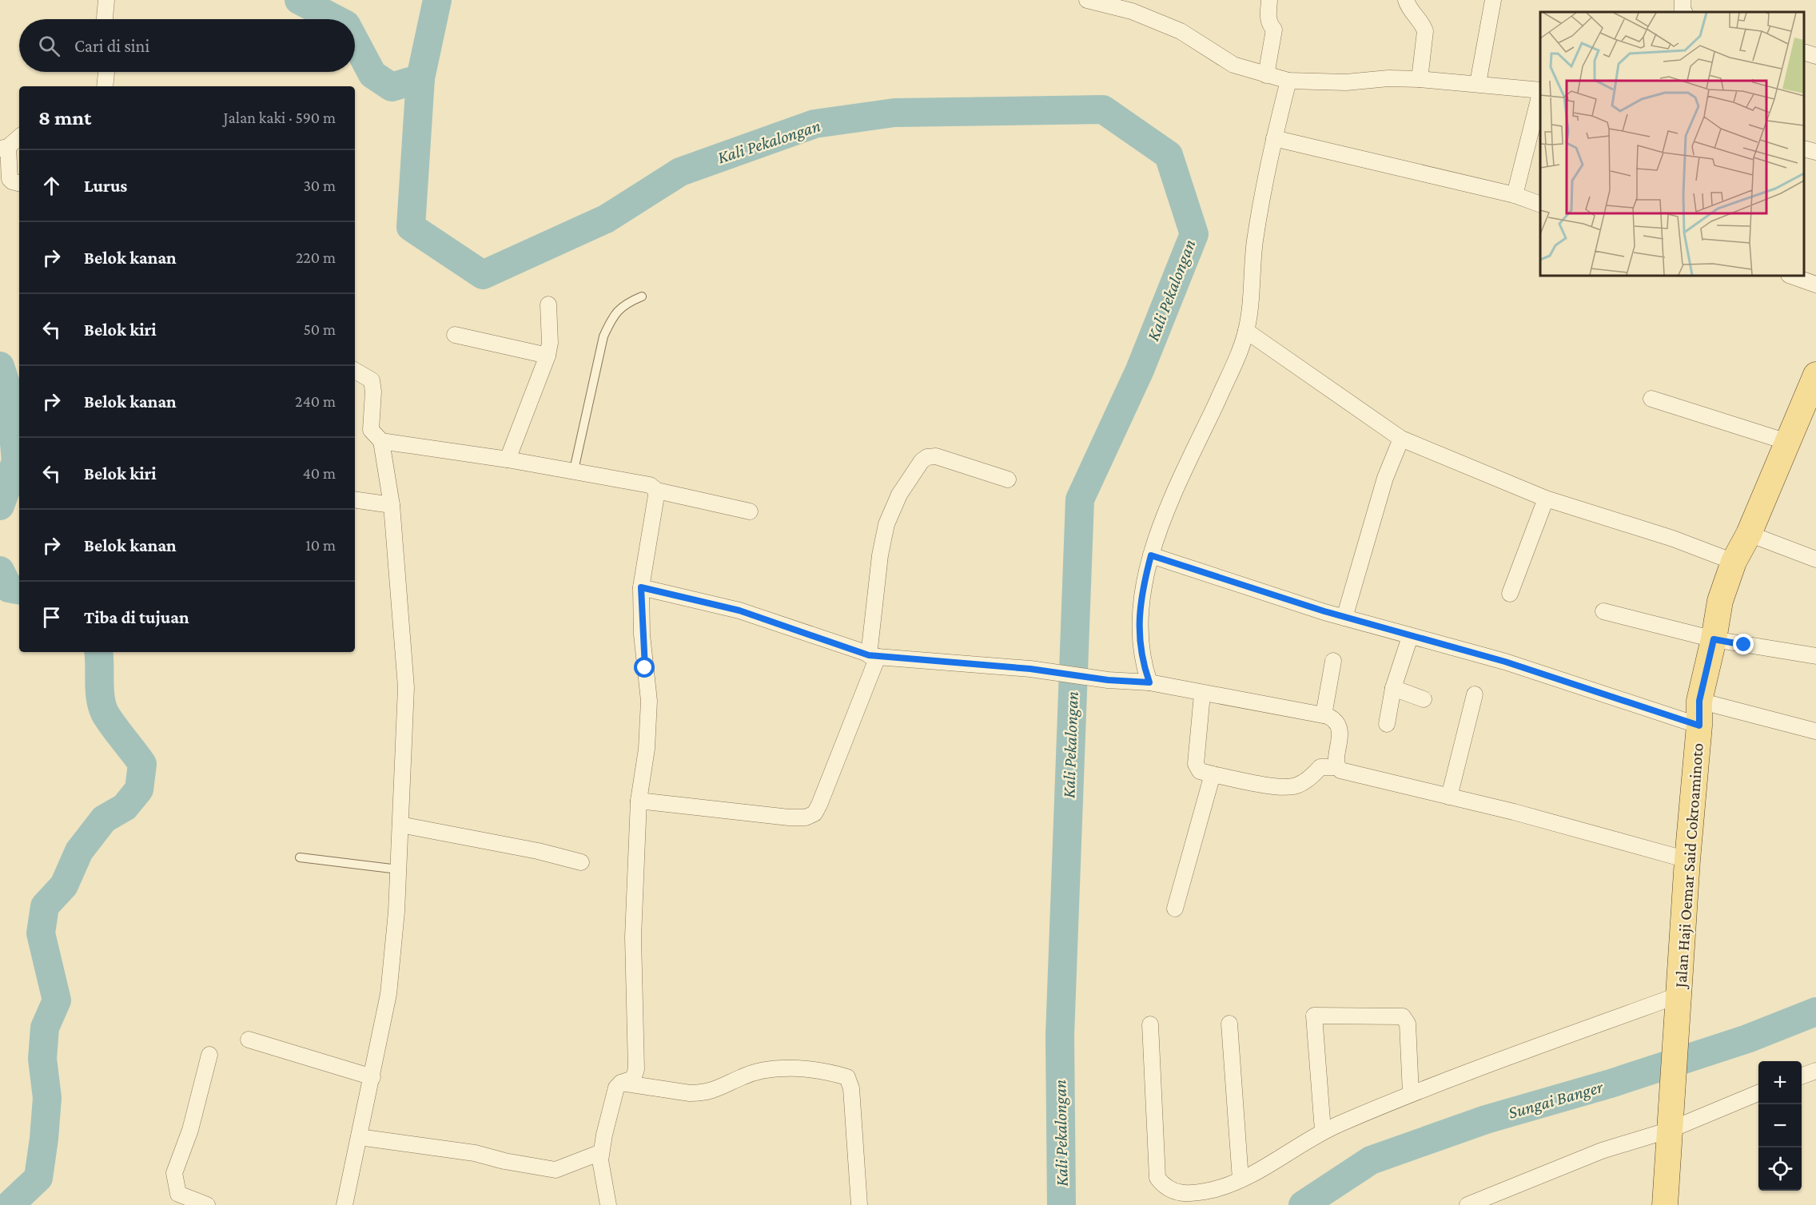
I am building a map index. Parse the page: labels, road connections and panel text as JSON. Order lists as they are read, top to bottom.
{
  "streets": {
    "main road": ["Jalan Haji Oemar Said Cokroaminoto"]
  },
  "water": ["Kali Pekalongan", "Sungai Banger"],
  "page": {
    "search": "Cari di sini",
    "heading": ["8 mnt", "Jalan kaki · 590 m"],
    "list": [
      ["Lurus", "30 m"],
      ["Belok kanan", "220 m"],
      ["Belok kiri", "50 m"],
      ["Belok kanan", "240 m"],
      ["Belok kiri", "40 m"],
      ["Belok kanan", "10 m"],
      "Tiba di tujuan"
    ],
    "map_buttons": ["+", "−"]
  }
}
